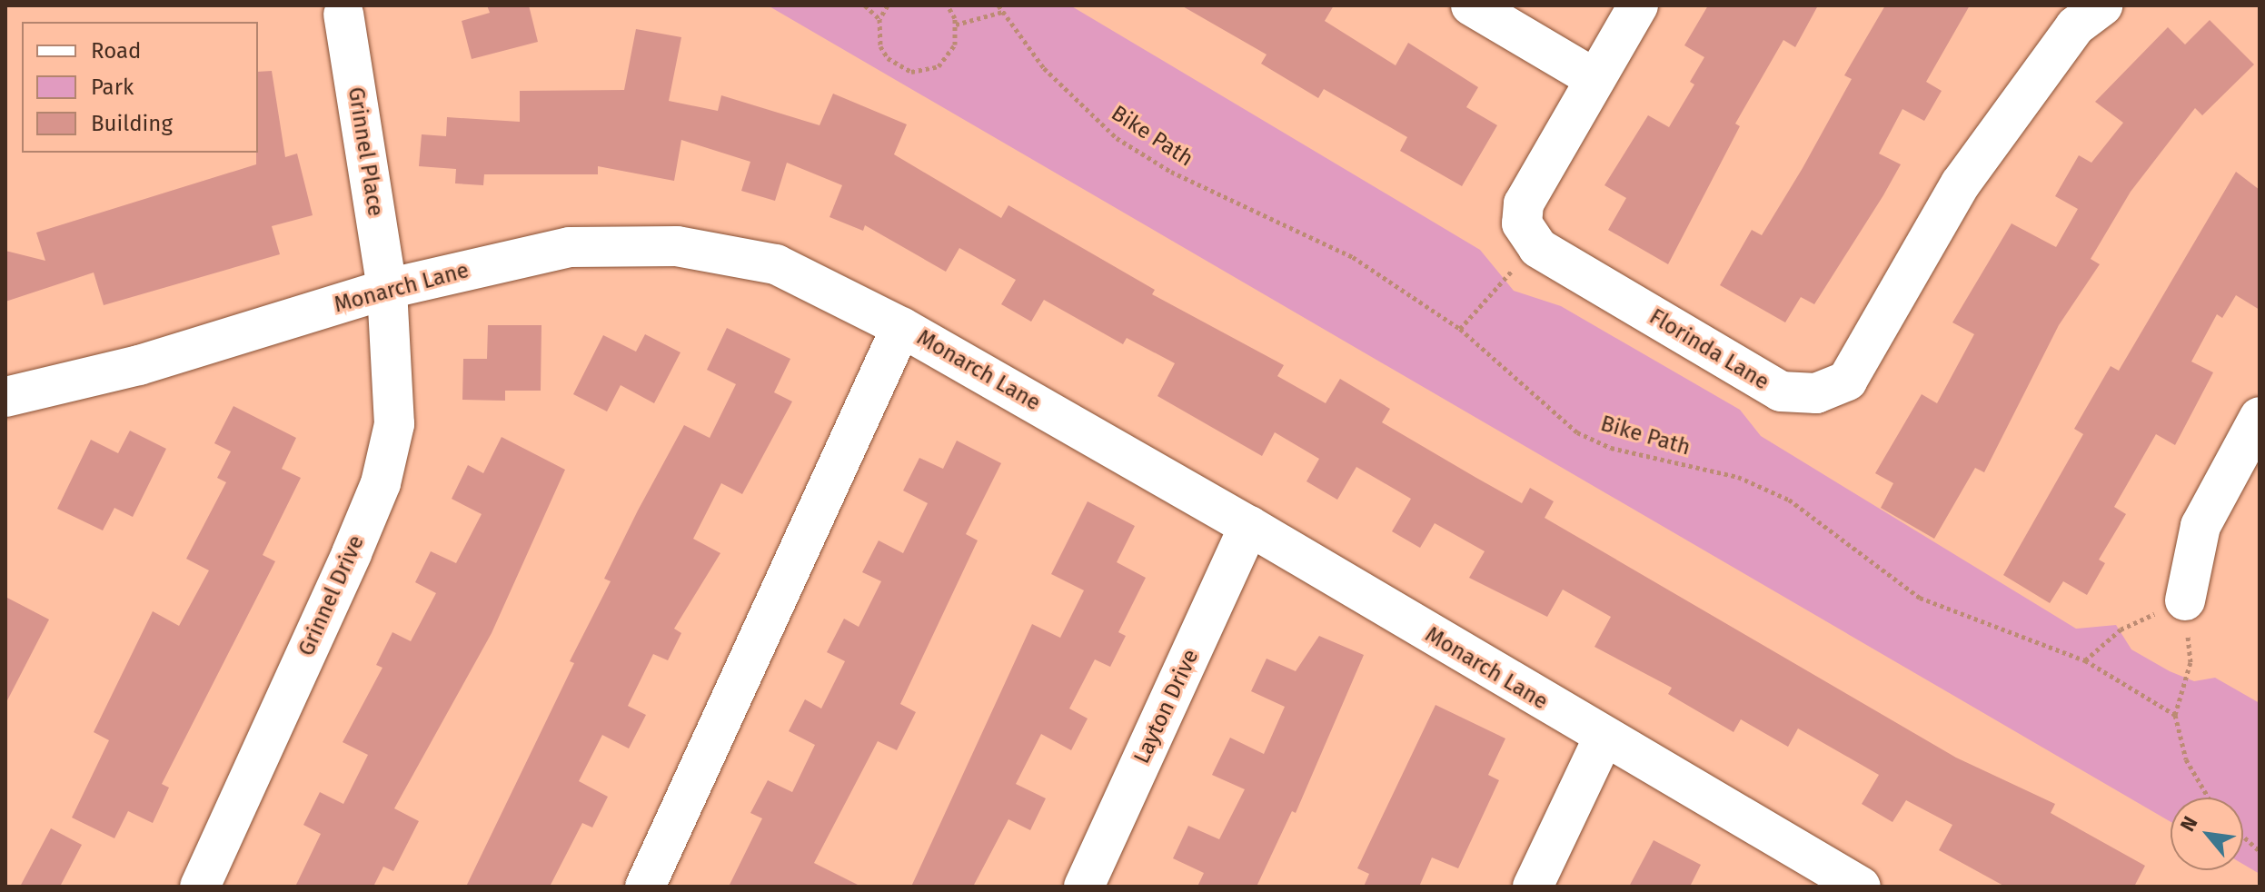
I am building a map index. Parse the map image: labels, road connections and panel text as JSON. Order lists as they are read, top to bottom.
{
  "streets": {
    "street": [
      "Grinnel Place",
      "Monarch Lane",
      "Florinda Lane",
      "Grinnel Drive",
      "Layton Drive"
    ],
    "path": ["Bike Path"]
  },
  "crossings": [
    ["Grinnel Place", "Monarch Lane"],
    ["Grinnel Place", "Grinnel Drive"],
    ["Monarch Lane", "Grinnel Drive"],
    ["Monarch Lane", "Layton Drive"]
  ],
  "legend": ["Road", "Park", "Building"],
  "north": "top left"
}
